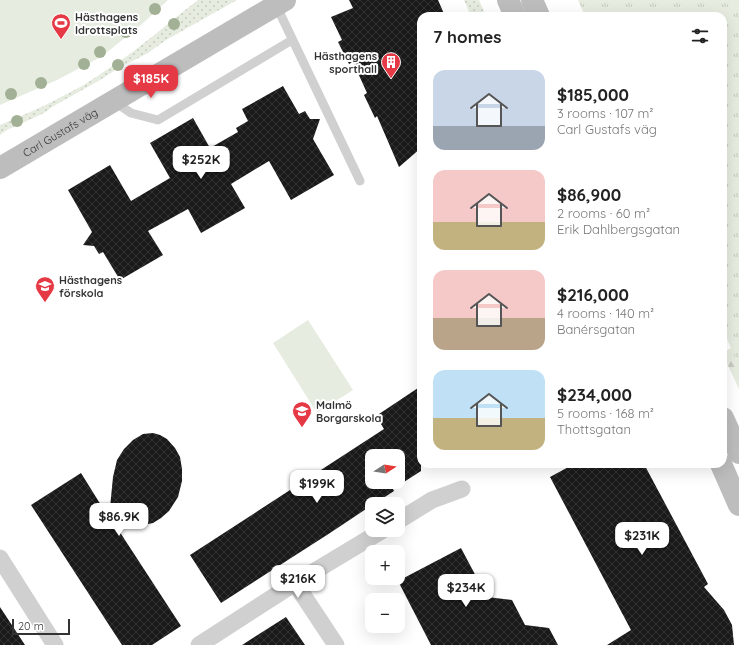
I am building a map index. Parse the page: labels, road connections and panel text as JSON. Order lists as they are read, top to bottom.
{
  "streets": {
    "street": ["Carl Gustafs väg"]
  },
  "places": {
    "sports": ["Hästhagens Idrottsplats"],
    "building": ["Hästhagens sporthall"],
    "school or university": ["Hästhagens förskola", "Malmö Borgarskola"]
  },
  "scale_bar": "20 m",
  "north": "right",
  "page": {
    "heading": "7 homes",
    "list": [
      {
        "name": "$185,000",
        "note": "3 rooms · 107 m² · Carl Gustafs väg"
      },
      {
        "name": "$86,900",
        "note": "2 rooms · 60 m² · Erik Dahlbergsgatan"
      },
      {
        "name": "$216,000",
        "note": "4 rooms · 140 m² · Banérsgatan"
      },
      {
        "name": "$234,000",
        "note": "5 rooms · 168 m² · Thottsgatan"
      }
    ],
    "price": [
      "$185K",
      "$252K",
      "$199K",
      "$86.9K",
      "$231K",
      "$216K",
      "$234K"
    ],
    "map_buttons": ["+", "−"],
    "scale": "20 m"
  }
}
